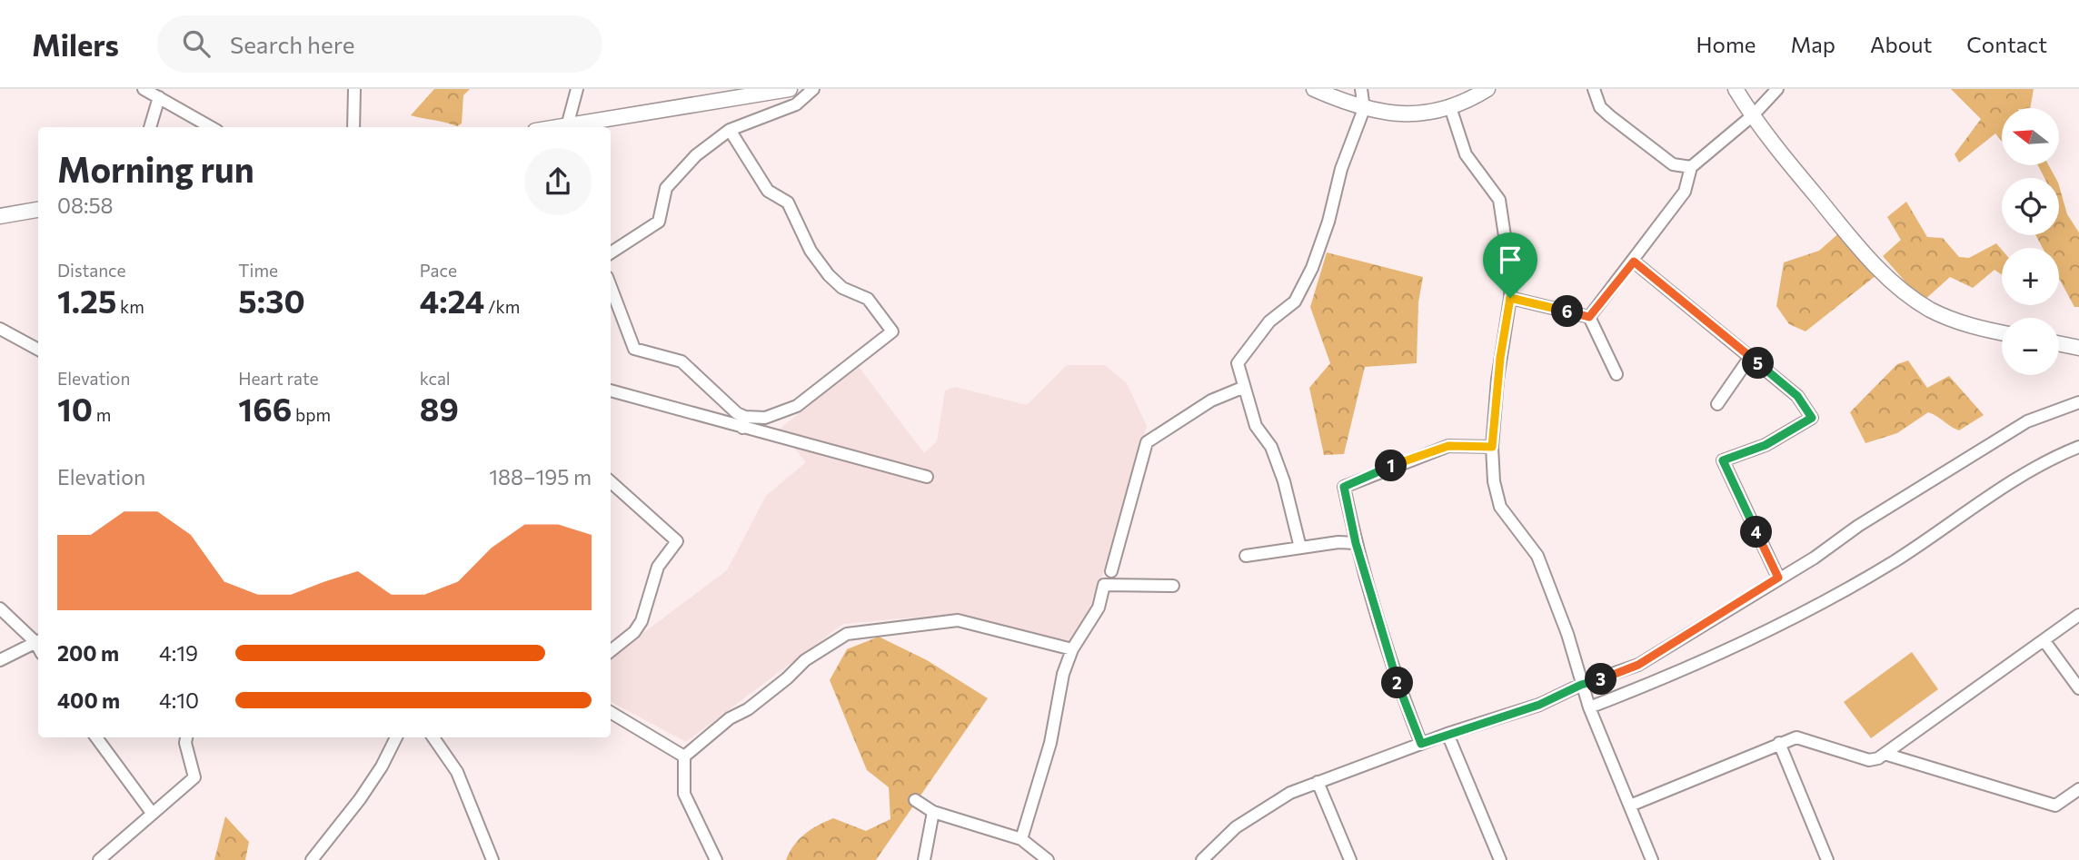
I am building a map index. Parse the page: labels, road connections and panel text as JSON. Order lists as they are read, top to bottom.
{
  "north": "left",
  "page": {
    "header": "Milers",
    "search": "Search here",
    "nav": [
      "Home",
      "Map",
      "About",
      "Contact"
    ],
    "map_buttons": ["+", "−"],
    "heading": ["Morning run", "08:58"],
    "stats": [
      ["Distance", "1.25 km"],
      ["Time", "5:30"],
      ["Pace", "4:24 /km"],
      ["Elevation", "10 m"],
      ["Heart rate", "166 bpm"],
      ["kcal", "89"]
    ],
    "pins": [
      "6",
      "5",
      "1",
      "4",
      "3",
      "2"
    ],
    "chart": ["Elevation", "188–195 m"],
    "list": [
      {
        "name": "200 m",
        "note": "4:19"
      },
      {
        "name": "400 m",
        "note": "4:10"
      }
    ]
  }
}
